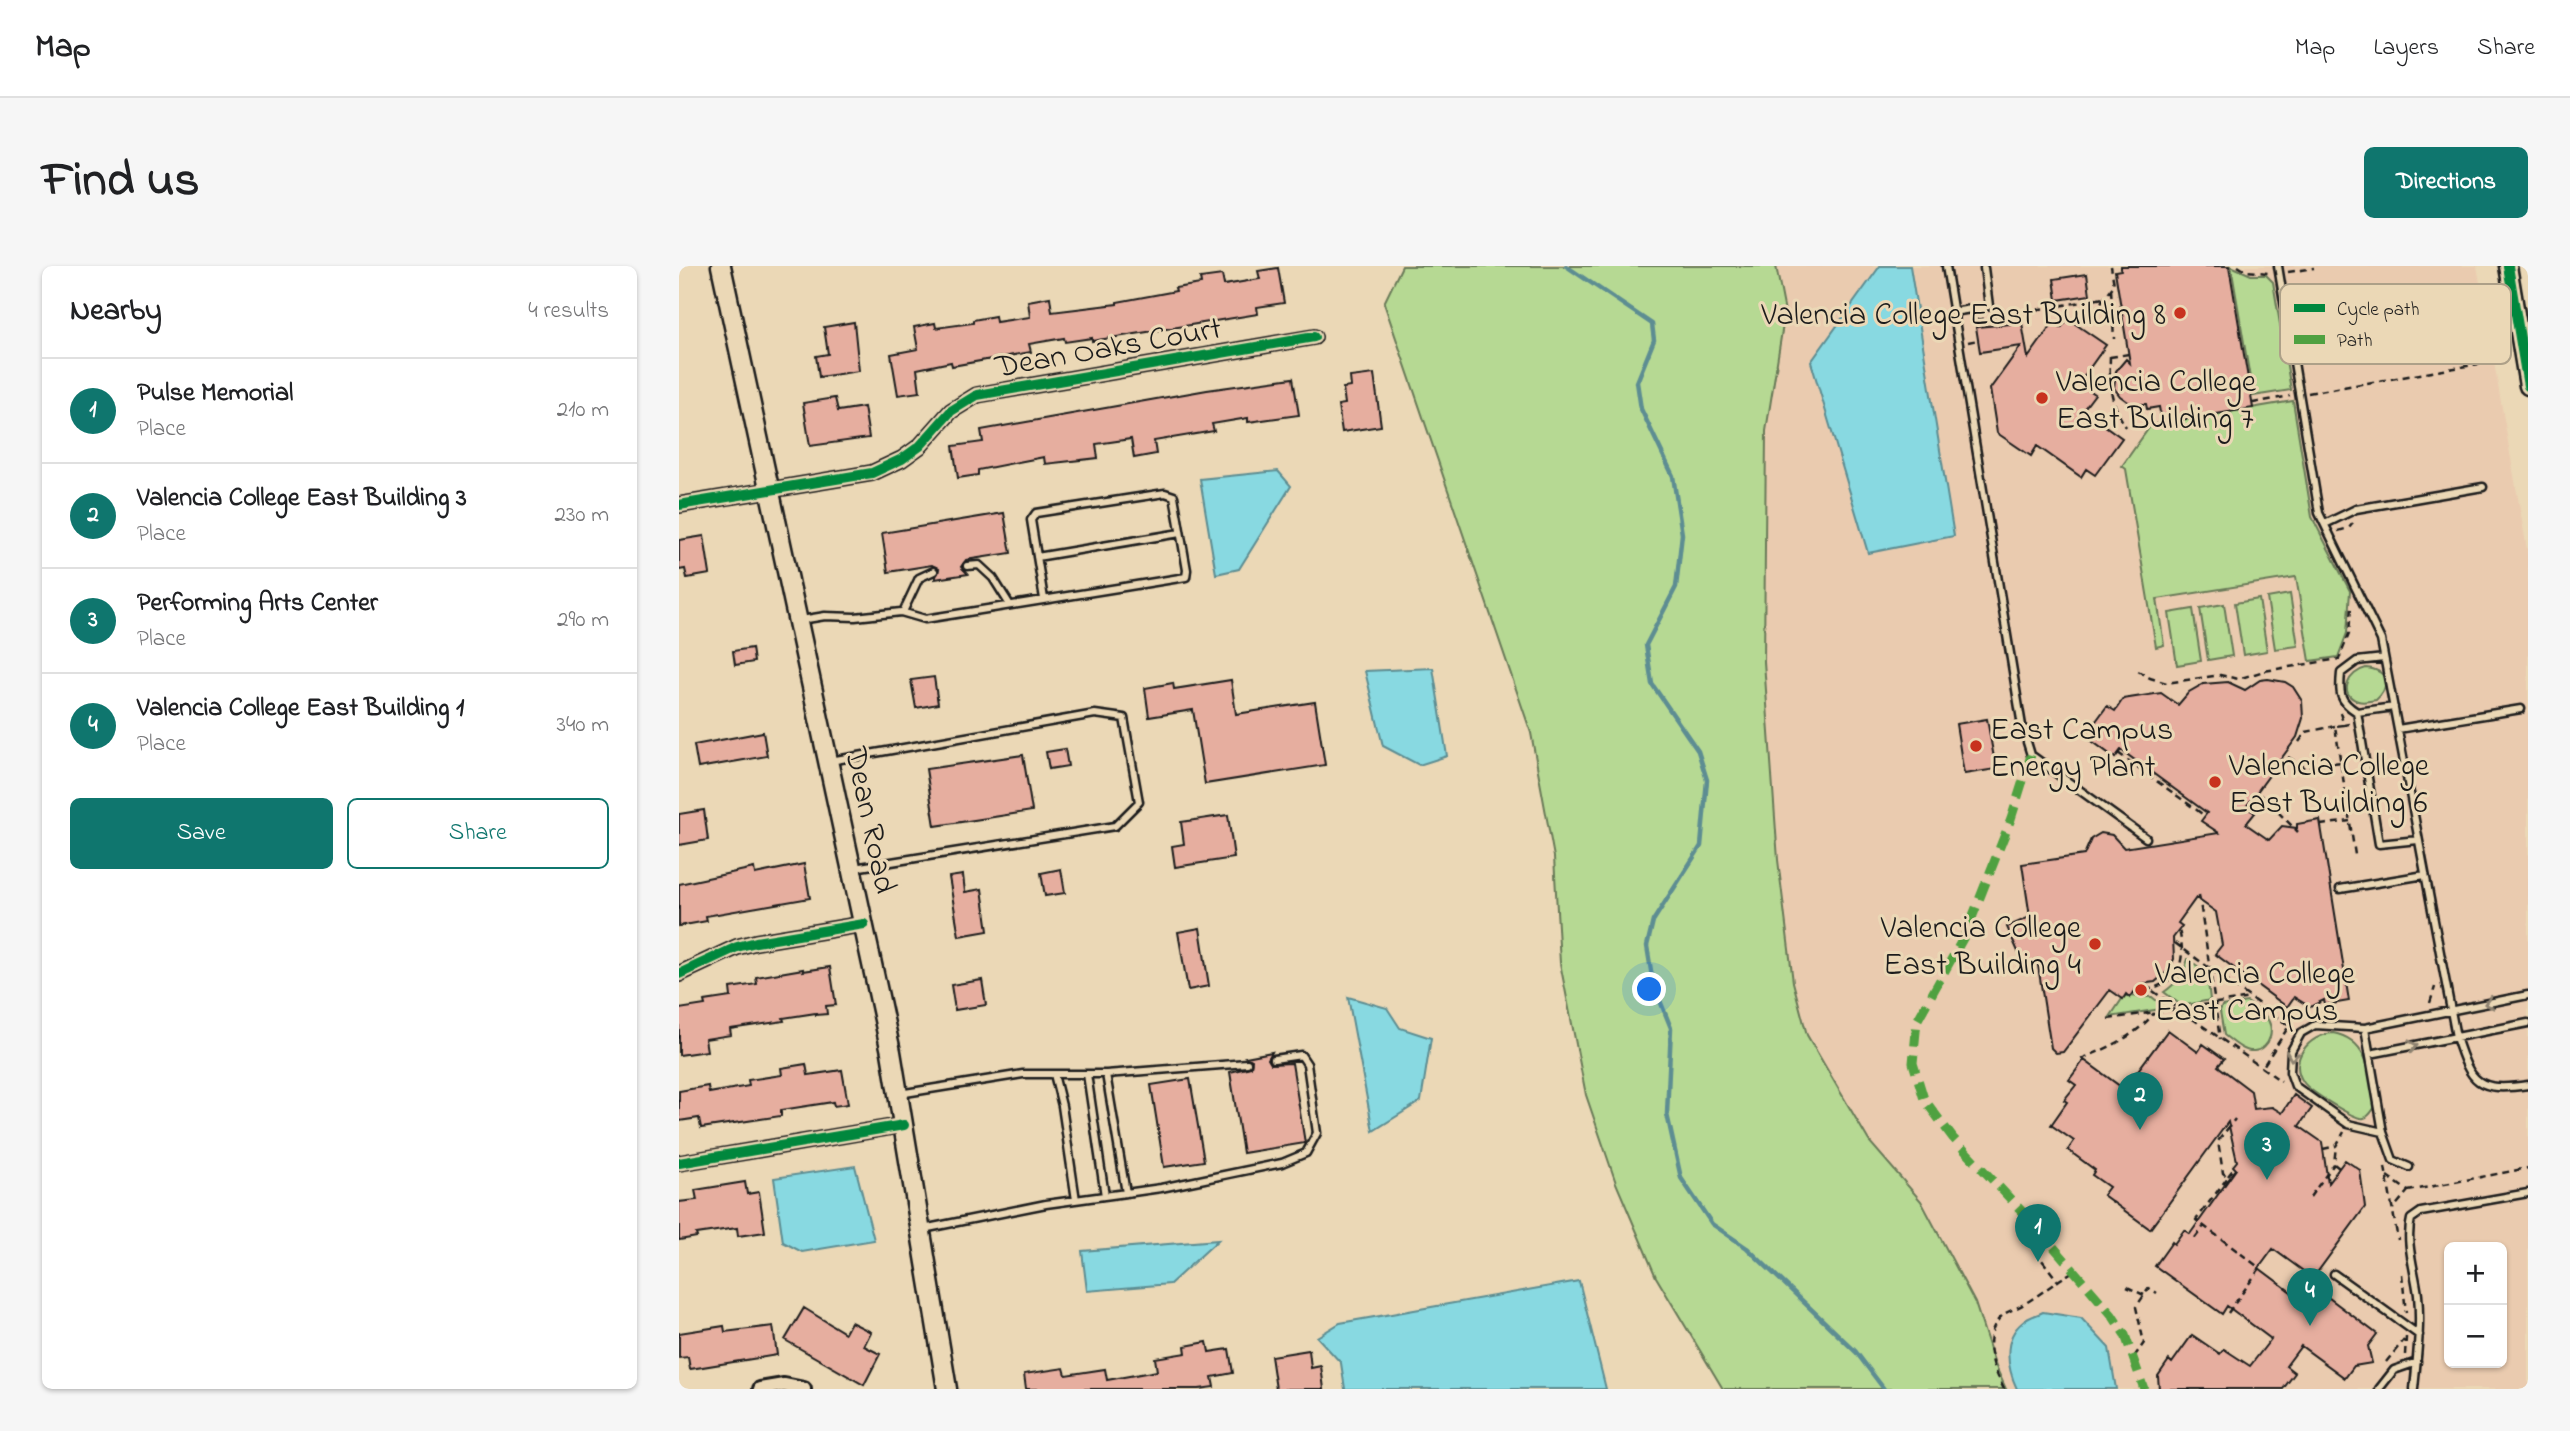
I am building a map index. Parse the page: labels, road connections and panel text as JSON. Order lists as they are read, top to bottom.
{
  "streets": {
    "main road": ["Dean Road"],
    "street": ["Dean Oaks Court"]
  },
  "crossings": [
    ["Dean Oaks Court", "Dean Road"]
  ],
  "places": [
    "Valencia College East Building 8",
    "Valencia College East Building 7",
    "East Campus Energy Plant",
    "Valencia College East Building 6",
    "Valencia College East Building 4",
    "Valencia College East Campus"
  ],
  "legend": ["Cycle path", "Path"],
  "page": {
    "header": "Map",
    "nav": ["Map", "Layers", "Share"],
    "title": "Find us",
    "buttons": [
      "Directions",
      ["Save", "Share"]
    ],
    "heading": ["Nearby", "4 results"],
    "list": [
      {
        "mark": "1",
        "name": "Pulse Memorial",
        "note": "Place",
        "value": "210 m"
      },
      {
        "mark": "2",
        "name": "Valencia College East Building 3",
        "note": "Place",
        "value": "230 m"
      },
      {
        "mark": "3",
        "name": "Performing Arts Center",
        "note": "Place",
        "value": "290 m"
      },
      {
        "mark": "4",
        "name": "Valencia College East Building 1",
        "note": "Place",
        "value": "340 m"
      }
    ],
    "pins": [
      "2",
      "3",
      "1",
      "4"
    ],
    "map_buttons": ["+", "−"]
  }
}
